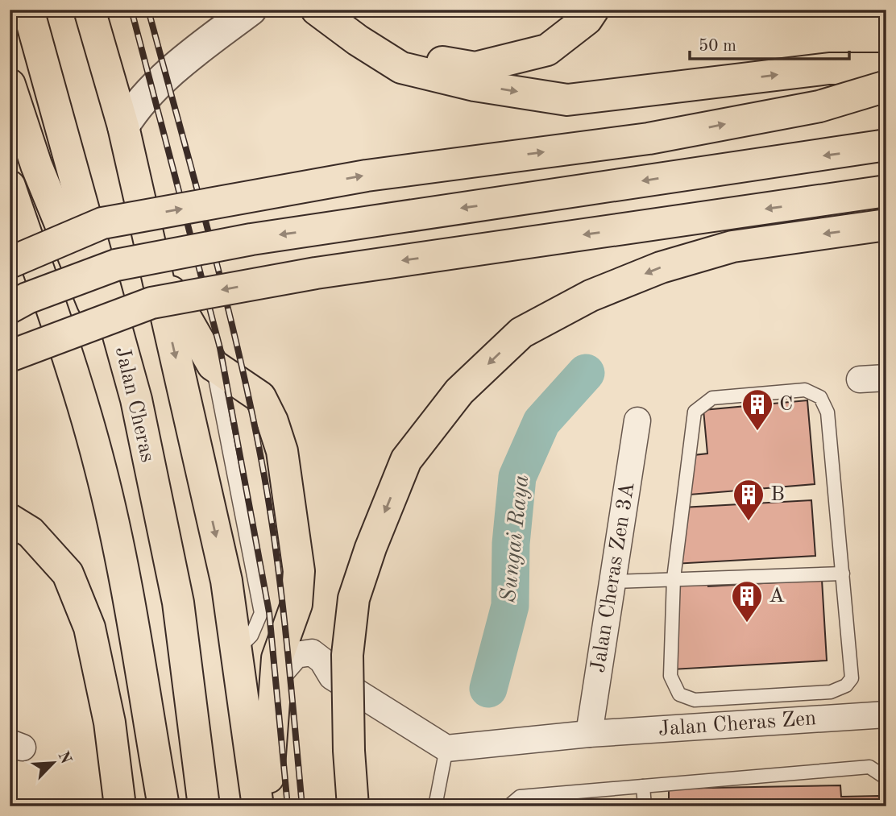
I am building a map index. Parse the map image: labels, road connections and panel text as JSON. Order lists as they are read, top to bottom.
{
  "streets": {
    "highway": ["Jalan Cheras"],
    "street": ["Jalan Cheras Zen 3A", "Jalan Cheras Zen"]
  },
  "crossings": [
    ["Jalan Cheras Zen 3A", "Jalan Cheras Zen"]
  ],
  "water": ["Sungai Raya"],
  "places": {
    "building": ["C", "B", "A"]
  },
  "scale_bar": "50 m",
  "north": "top right"
}
